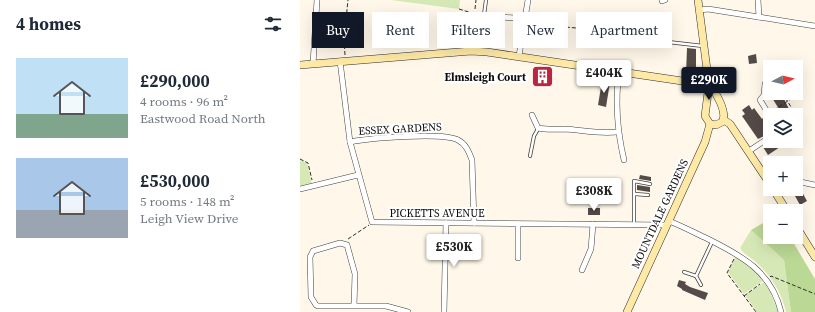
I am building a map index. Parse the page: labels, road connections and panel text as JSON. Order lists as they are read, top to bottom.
{
  "streets": {
    "street": ["ESSEX GARDENS", "PICKETTS AVENUE", "MOUNTDALE GARDENS"]
  },
  "crossings": [
    ["ESSEX GARDENS", "PICKETTS AVENUE"],
    ["PICKETTS AVENUE", "MOUNTDALE GARDENS"]
  ],
  "places": {
    "building": ["Elmsleigh Court"]
  },
  "north": "right",
  "page": {
    "heading": "4 homes",
    "chip": [
      "Buy",
      "Rent",
      "Filters",
      "New",
      "Apartment"
    ],
    "list": [
      {
        "name": "£290,000",
        "note": "4 rooms · 96 m² · Eastwood Road North"
      },
      {
        "name": "£530,000",
        "note": "5 rooms · 148 m² · Leigh View Drive"
      }
    ],
    "map_buttons": ["+", "−"],
    "price": [
      "£404K",
      "£290K",
      "£308K",
      "£530K"
    ]
  }
}
